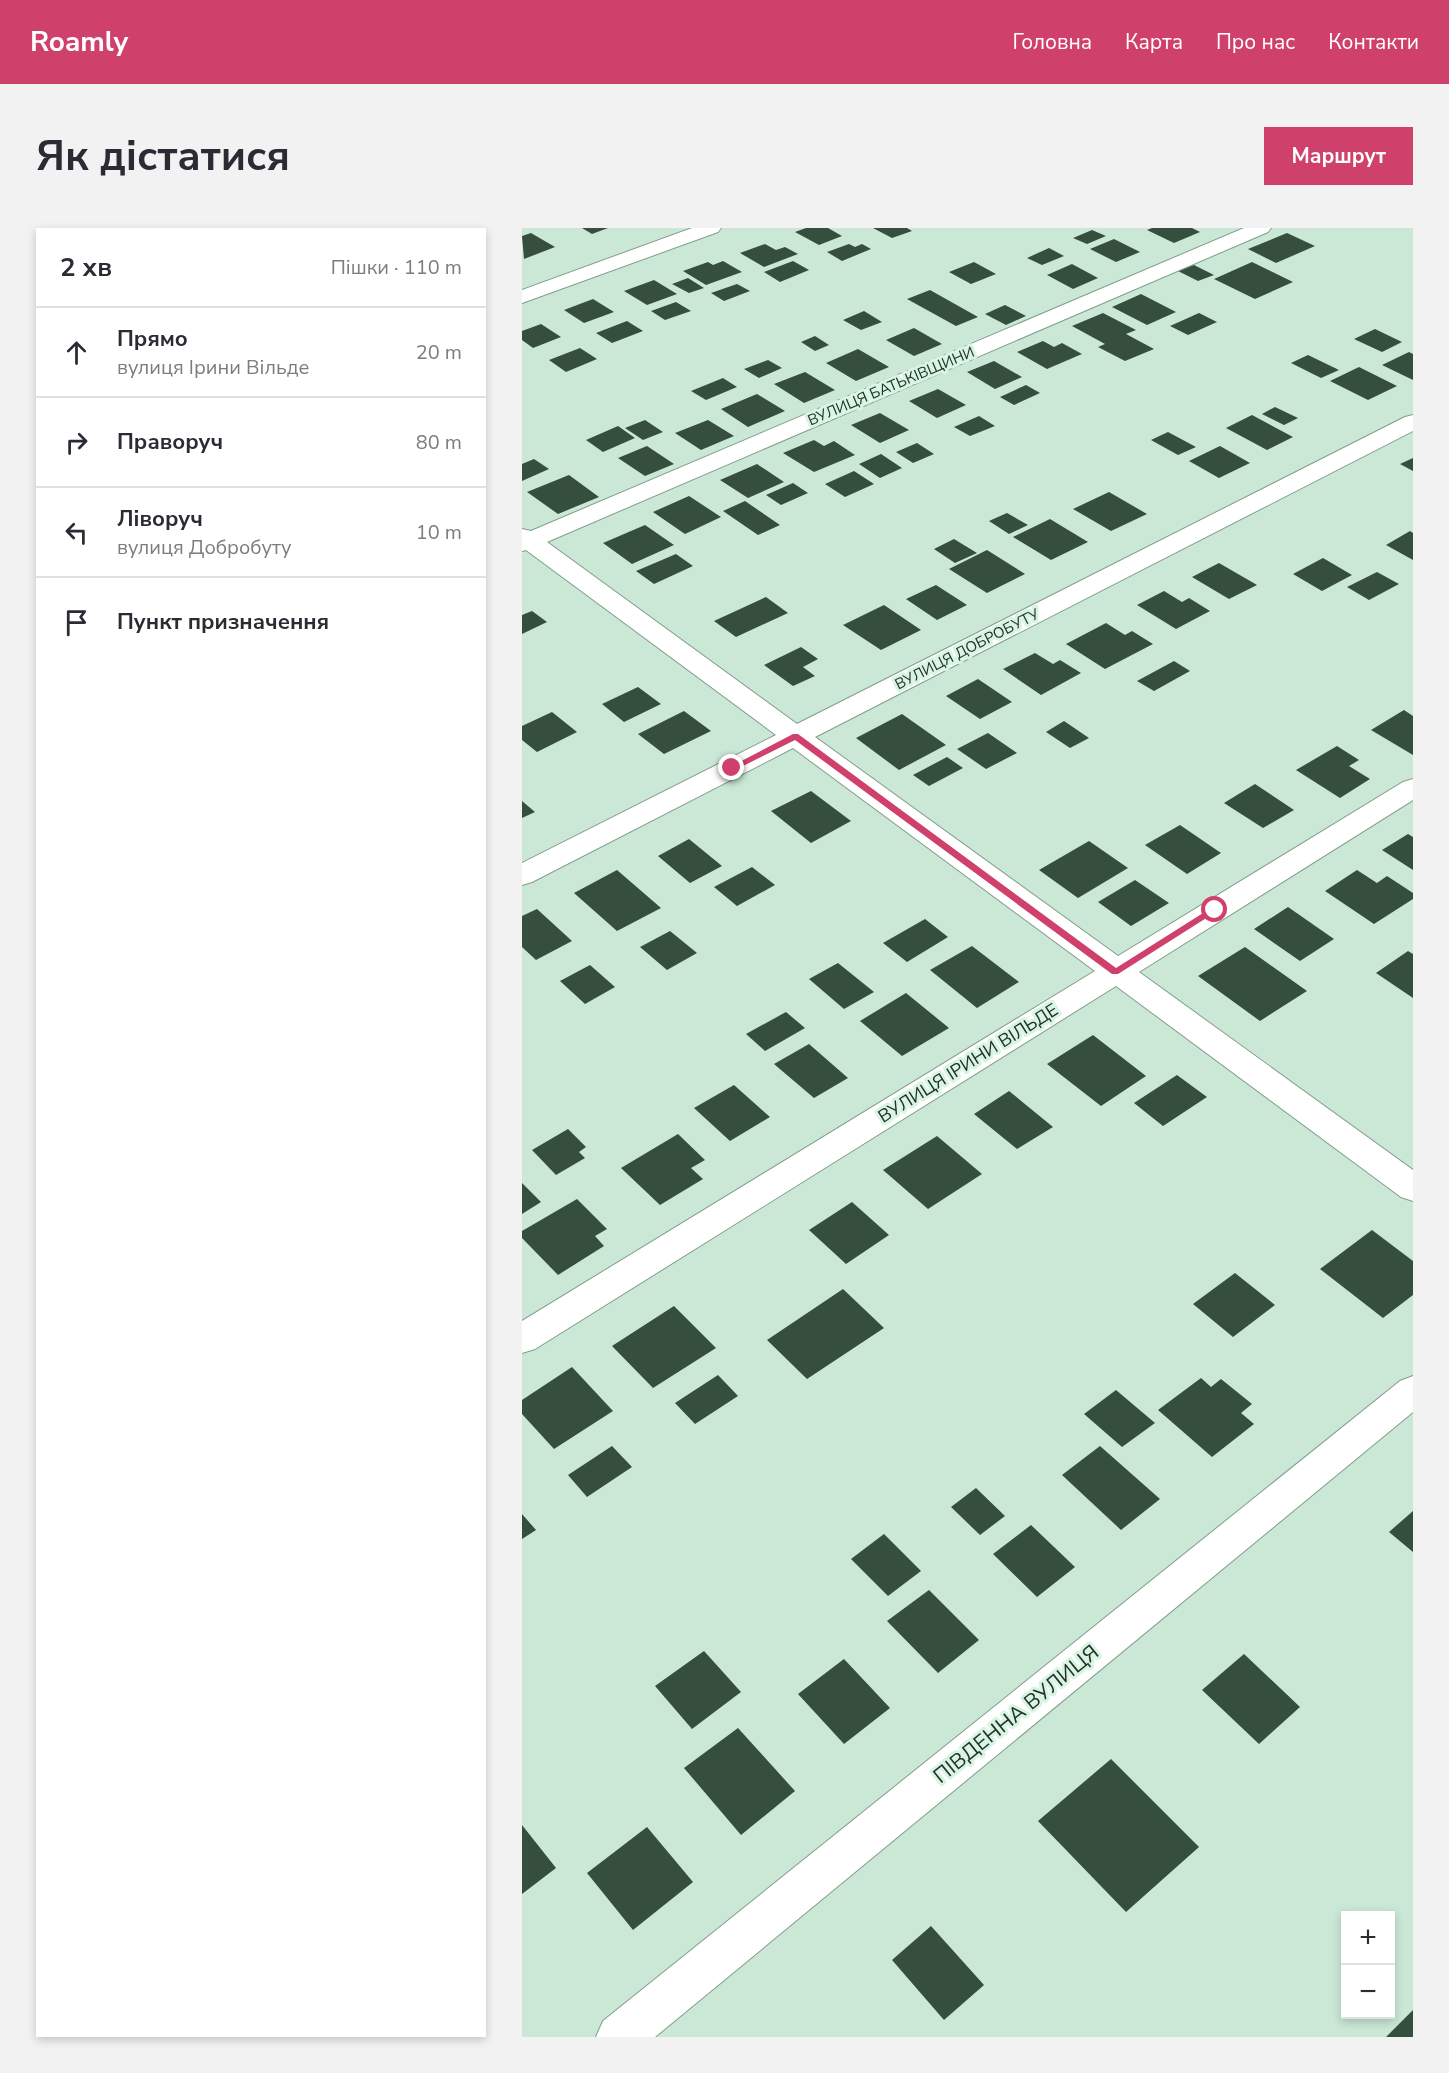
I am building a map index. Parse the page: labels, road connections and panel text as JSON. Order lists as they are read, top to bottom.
{
  "streets": {
    "street": [
      "ВУЛИЦЯ БАТЬКІВЩИНИ",
      "ВУЛИЦЯ ДОБРОБУТУ",
      "ВУЛИЦЯ ІРИНИ ВІЛЬДЕ",
      "ПІВДЕННА ВУЛИЦЯ"
    ]
  },
  "page": {
    "header": "Roamly",
    "nav": [
      "Головна",
      "Карта",
      "Про нас",
      "Контакти"
    ],
    "buttons": "Маршрут",
    "title": "Як дістатися",
    "heading": ["2 хв", "Пішки · 110 m"],
    "list": [
      ["Прямо", "вулиця Ірини Вільде", "20 m"],
      ["Праворуч", "80 m"],
      ["Ліворуч", "вулиця Добробуту", "10 m"],
      "Пункт призначення"
    ],
    "map_buttons": ["+", "−"]
  }
}
